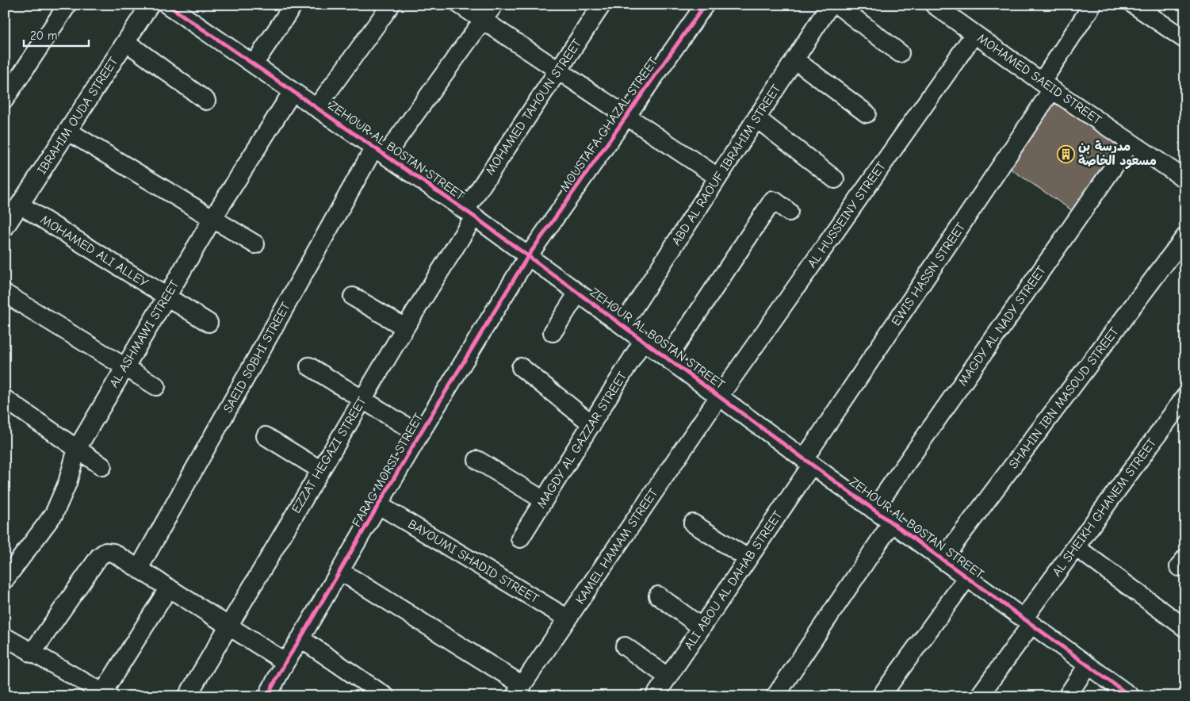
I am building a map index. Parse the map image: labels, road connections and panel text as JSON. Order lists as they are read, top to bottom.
{
  "streets": {
    "street": [
      "MOHAMED SAEID STREET",
      "MOHAMED TAHOUN STREET",
      "IBRAHIM OUDA STREET",
      "MOUSTAFA GHAZAL STREET",
      "ZEHOUR AL BOSTAN STREET",
      "ABD AL RAOUF IBRAHIM STREET",
      "AL HUSSEINY STREET",
      "MOHAMED ALI ALLEY",
      "EWIS HASSN STREET",
      "MAGDY AL NADY STREET",
      "AL ASHMAWI STREET",
      "SAEID SOBHI STREET",
      "SHAHIN IBN MASOUD STREET",
      "MAGDY AL GAZZAR STREET",
      "EZZAT HEGAZI STREET",
      "FARAG MORSI STREET",
      "AL SHEIKH GHANEM STREET",
      "KAMEL HAMAM STREET",
      "BAYOUMI SHADID STREET",
      "ALI ABOU AL DAHAB STREET"
    ]
  },
  "crossings": [
    ["MOHAMED SAEID STREET", "AL HUSSEINY STREET"],
    ["MOHAMED SAEID STREET", "EWIS HASSN STREET"],
    ["MOHAMED SAEID STREET", "MAGDY AL NADY STREET"],
    ["MOHAMED TAHOUN STREET", "ZEHOUR AL BOSTAN STREET"],
    ["MOHAMED TAHOUN STREET", "EZZAT HEGAZI STREET"],
    ["IBRAHIM OUDA STREET", "MOHAMED ALI ALLEY"],
    ["MOUSTAFA GHAZAL STREET", "ZEHOUR AL BOSTAN STREET"],
    ["MOUSTAFA GHAZAL STREET", "FARAG MORSI STREET"],
    ["ZEHOUR AL BOSTAN STREET", "ABD AL RAOUF IBRAHIM STREET"],
    ["ZEHOUR AL BOSTAN STREET", "AL HUSSEINY STREET"],
    ["ZEHOUR AL BOSTAN STREET", "EWIS HASSN STREET"],
    ["ZEHOUR AL BOSTAN STREET", "MAGDY AL NADY STREET"],
    ["ZEHOUR AL BOSTAN STREET", "AL ASHMAWI STREET"],
    ["ZEHOUR AL BOSTAN STREET", "SAEID SOBHI STREET"],
    ["ZEHOUR AL BOSTAN STREET", "SHAHIN IBN MASOUD STREET"],
    ["ZEHOUR AL BOSTAN STREET", "MAGDY AL GAZZAR STREET"],
    ["ZEHOUR AL BOSTAN STREET", "EZZAT HEGAZI STREET"],
    ["ZEHOUR AL BOSTAN STREET", "FARAG MORSI STREET"],
    ["ZEHOUR AL BOSTAN STREET", "AL SHEIKH GHANEM STREET"],
    ["ZEHOUR AL BOSTAN STREET", "KAMEL HAMAM STREET"],
    ["ZEHOUR AL BOSTAN STREET", "ALI ABOU AL DAHAB STREET"],
    ["AL HUSSEINY STREET", "KAMEL HAMAM STREET"],
    ["MOHAMED ALI ALLEY", "AL ASHMAWI STREET"],
    ["EWIS HASSN STREET", "ALI ABOU AL DAHAB STREET"],
    ["FARAG MORSI STREET", "BAYOUMI SHADID STREET"],
    ["KAMEL HAMAM STREET", "BAYOUMI SHADID STREET"]
  ],
  "places": {
    "building": ["مدرسة بن مسعود الخاصة"]
  },
  "scale_bar": "20 m"
}
